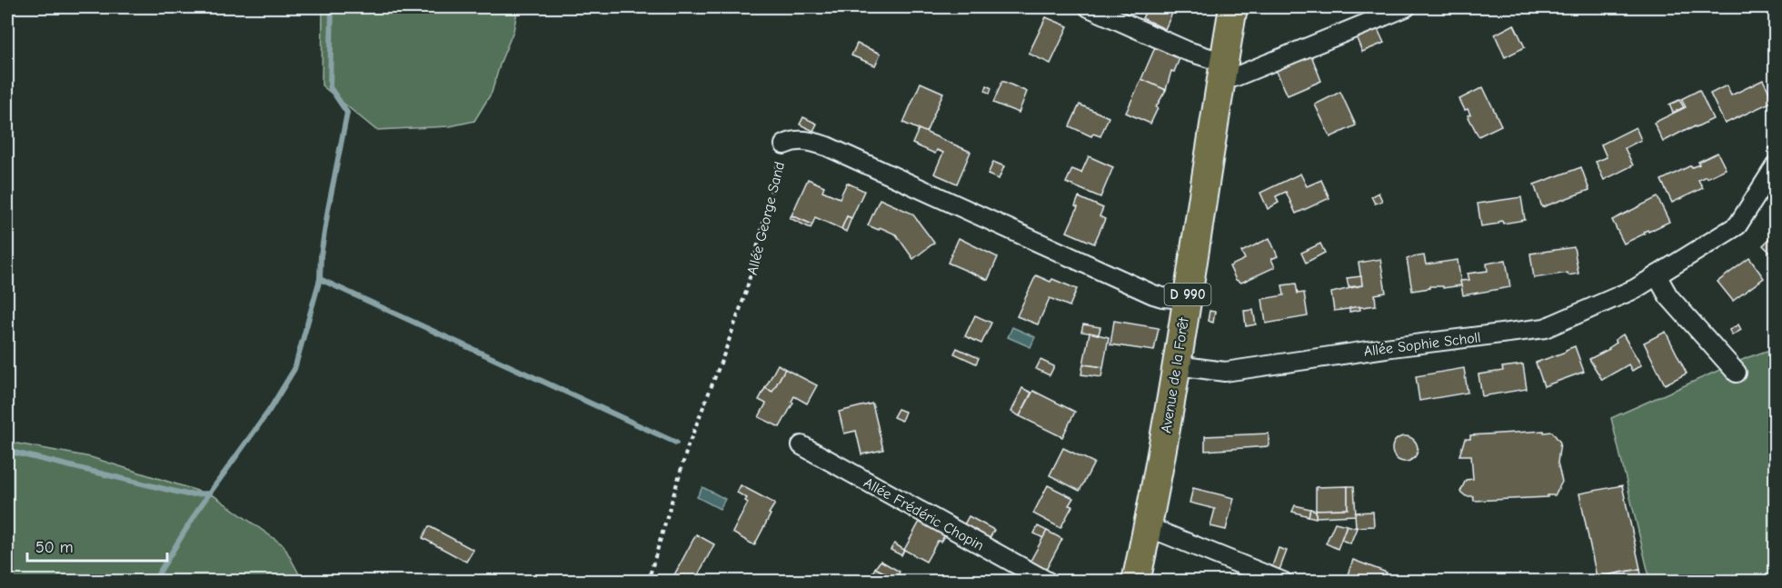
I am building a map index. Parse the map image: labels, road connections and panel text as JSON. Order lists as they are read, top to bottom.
{
  "streets": {
    "main road": ["D 990", "Avenue de la Forêt"],
    "street": ["Allée George Sand", "Allée Sophie Scholl", "Allée Frédéric Chopin"]
  },
  "crossings": [
    ["Allée George Sand", "Avenue de la Forêt"],
    ["Allée Sophie Scholl", "Avenue de la Forêt"]
  ],
  "scale_bar": "50 m"
}
